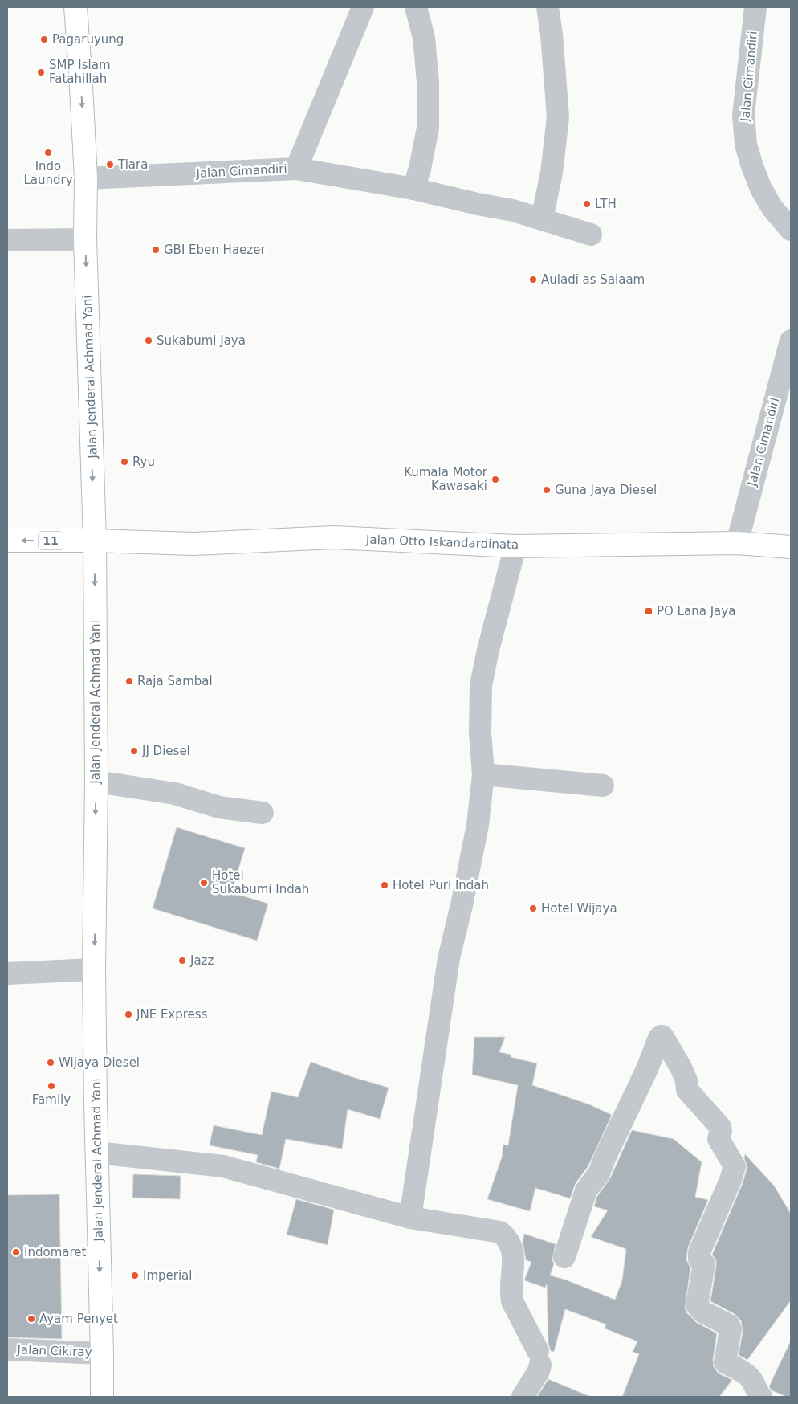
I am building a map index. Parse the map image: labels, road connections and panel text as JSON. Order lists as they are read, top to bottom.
{
  "streets": {
    "main road": ["Jalan Jenderal Achmad Yani", "11", "Jalan Otto Iskandardinata"],
    "street": ["Jalan Cimandiri", "Jalan Cikiray"]
  },
  "crossings": [
    ["Jalan Cimandiri", "Jalan Jenderal Achmad Yani"],
    ["Jalan Cimandiri", "Jalan Otto Iskandardinata"],
    ["Jalan Jenderal Achmad Yani", "11"],
    ["Jalan Jenderal Achmad Yani", "Jalan Otto Iskandardinata"],
    ["Jalan Jenderal Achmad Yani", "Jalan Cikiray"],
    ["11", "Jalan Otto Iskandardinata"]
  ],
  "one_way": ["Jalan Jenderal Achmad Yani"],
  "places": {
    "other": [
      "Pagaruyung",
      "SMP Islam Fatahillah",
      "Indo Laundry",
      "Tiara",
      "LTH",
      "GBI Eben Haezer",
      "Auladi as Salaam",
      "Sukabumi Jaya",
      "Ryu",
      "Kumala Motor Kawasaki",
      "Guna Jaya Diesel",
      "Raja Sambal",
      "JJ Diesel",
      "Hotel Sukabumi Indah",
      "Hotel Puri Indah",
      "Hotel Wijaya",
      "Jazz",
      "JNE Express",
      "Wijaya Diesel",
      "Family",
      "Indomaret",
      "Imperial",
      "Ayam Penyet"
    ],
    "transit": ["PO Lana Jaya"]
  }
}
